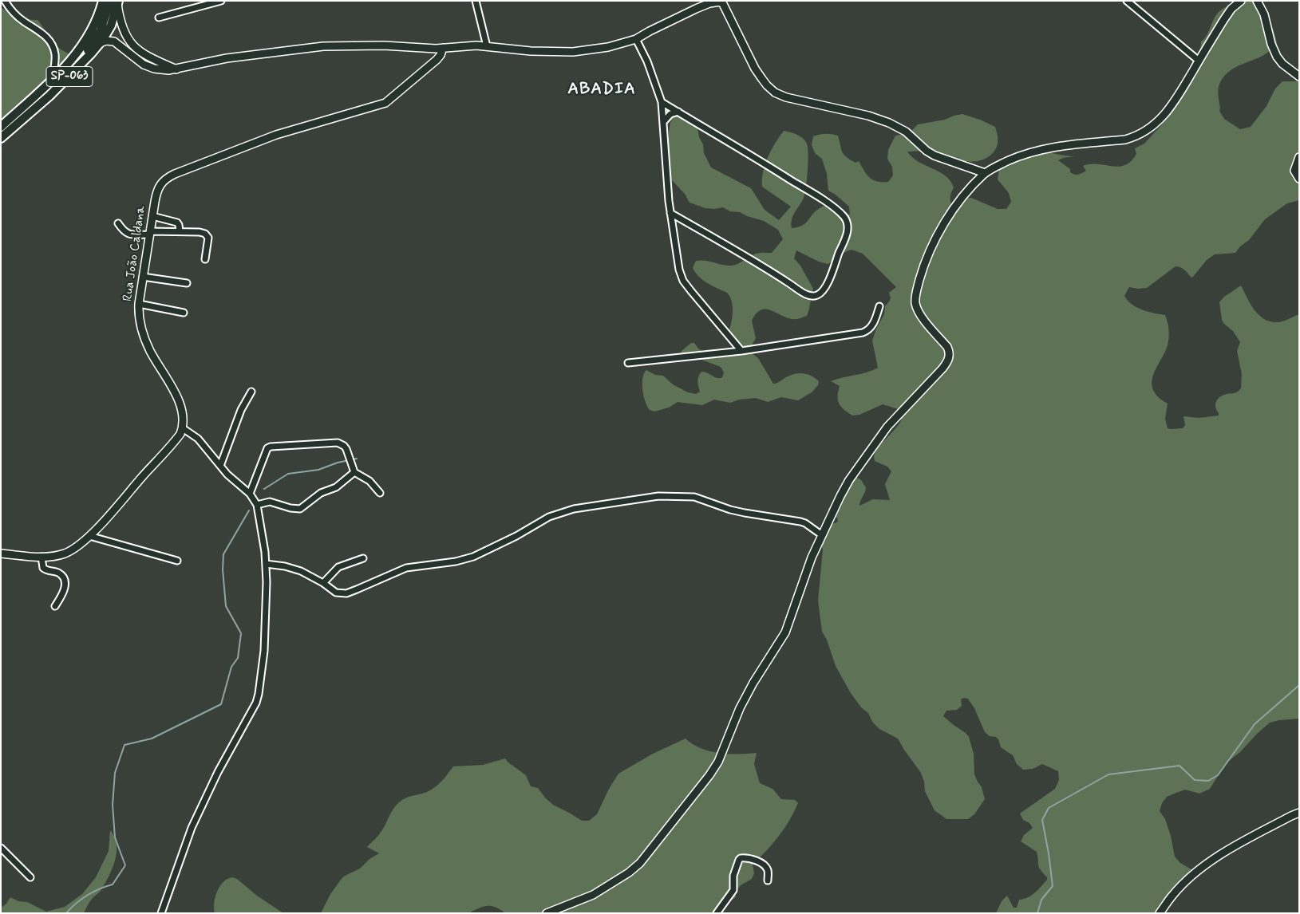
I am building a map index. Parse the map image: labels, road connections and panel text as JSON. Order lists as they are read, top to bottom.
{
  "streets": {
    "main road": ["SP-063"],
    "street": ["Rua João Caldana"]
  },
  "districts": ["ABADIA"]
}
